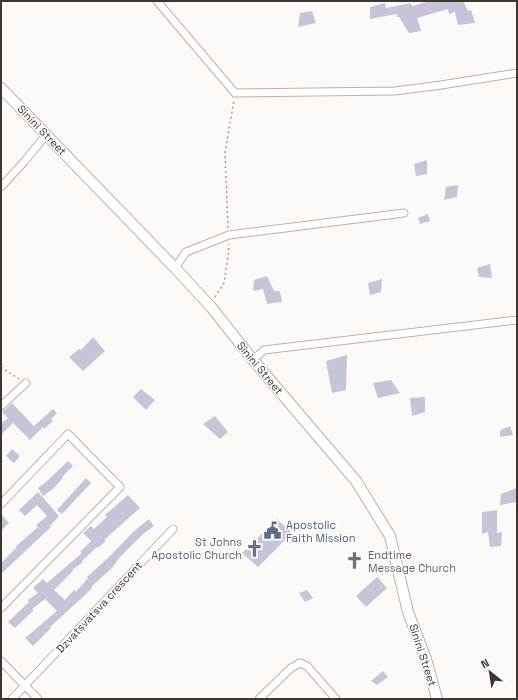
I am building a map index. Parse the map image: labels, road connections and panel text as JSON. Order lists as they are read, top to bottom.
{
  "streets": {
    "street": ["Sinini Street", "Dzvatsvatsva crescent"]
  },
  "places": {
    "public building": ["Apostolic Faith Mission"],
    "church": ["St Johns Apostolic Church", "Endtime Message Church"]
  },
  "north": "top left"
}
